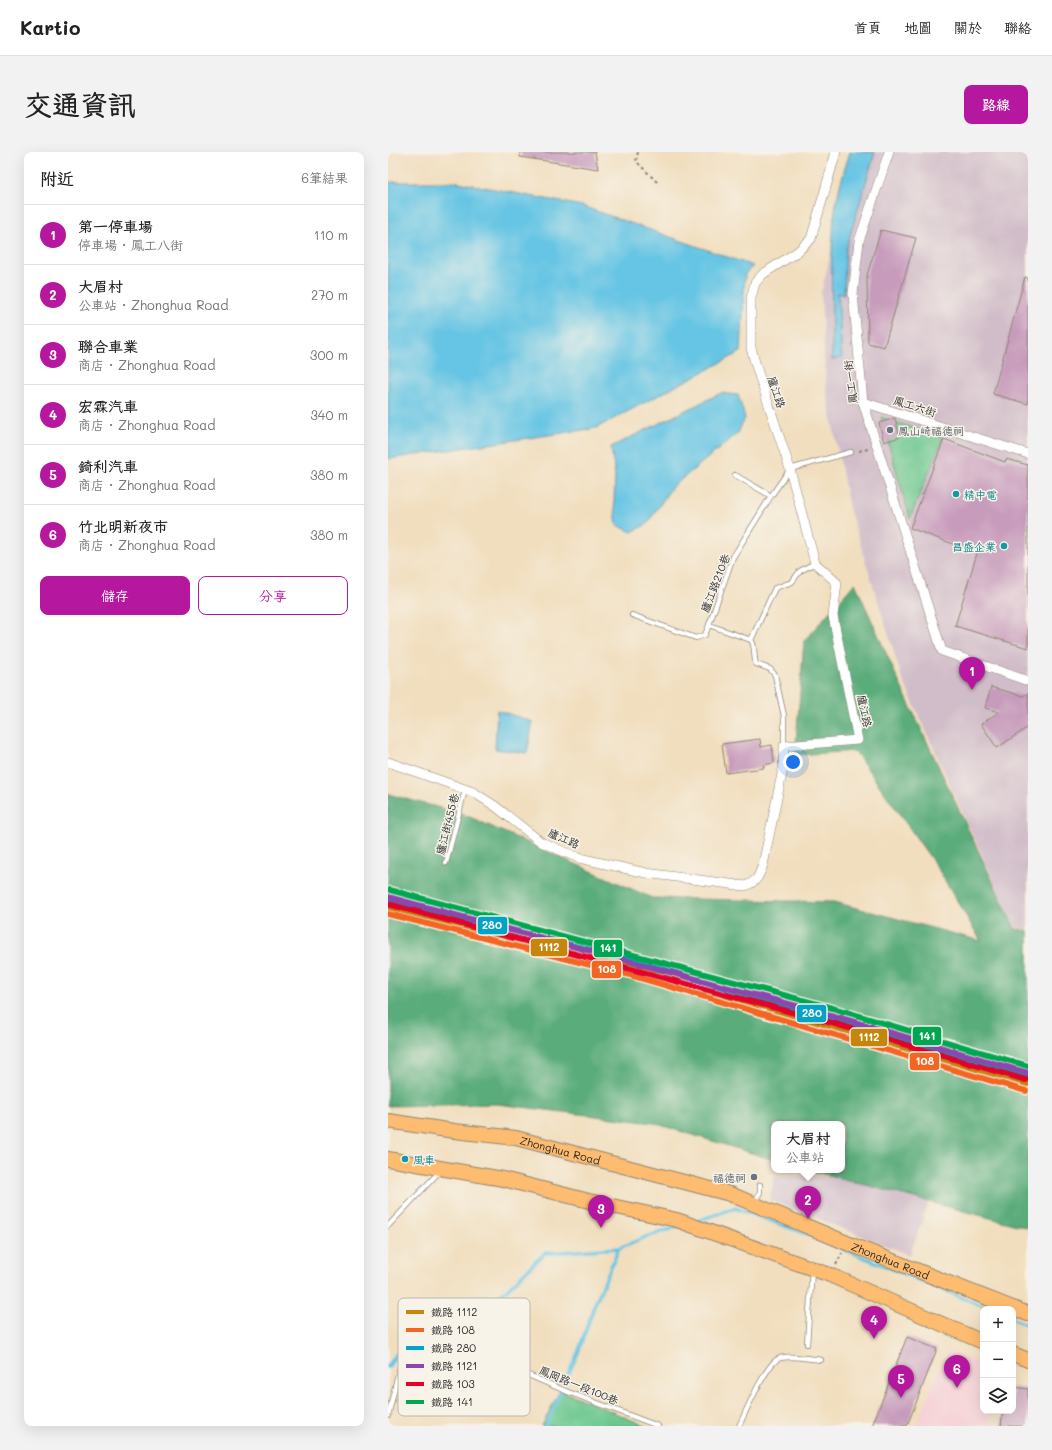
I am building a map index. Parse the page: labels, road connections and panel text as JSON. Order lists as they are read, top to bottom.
{
  "streets": {
    "main road": ["Zhonghua Road"],
    "street": ["鳳工一街", "廬江路", "鳳工六街"],
    "lane": ["廬江路210巷", "廬江街455巷", "鳳岡路一段100巷"]
  },
  "crossings": [
    ["鳳工一街", "鳳工六街"],
    ["廬江路", "廬江路210巷"],
    ["廬江路", "廬江街455巷"]
  ],
  "places": [
    "鳳山崎福德祠",
    "精中電",
    "昌盛企業",
    "風車",
    "福德祠"
  ],
  "lines": [
    "rail line 141",
    "rail line 1121",
    "rail line 280",
    "rail line 103",
    "rail line 1112",
    "rail line 108"
  ],
  "legend": [
    "鐵路 1112",
    "鐵路 108",
    "鐵路 280",
    "鐵路 1121",
    "鐵路 103",
    "鐵路 141"
  ],
  "page": {
    "header": "Kartio",
    "nav": [
      "首頁",
      "地圖",
      "關於",
      "聯絡"
    ],
    "buttons": [
      "路線",
      ["儲存", "分享"]
    ],
    "title": "交通資訊",
    "heading": ["附近", "6筆結果"],
    "list": [
      {
        "mark": "1",
        "name": "第一停車場",
        "note": "停車場 · 鳳工八街",
        "value": "110 m"
      },
      {
        "mark": "2",
        "name": "大眉村",
        "note": "公車站 · Zhonghua Road",
        "value": "270 m"
      },
      {
        "mark": "3",
        "name": "聯合車業",
        "note": "商店 · Zhonghua Road",
        "value": "300 m"
      },
      {
        "mark": "4",
        "name": "宏霖汽車",
        "note": "商店 · Zhonghua Road",
        "value": "340 m"
      },
      {
        "mark": "5",
        "name": "錡利汽車",
        "note": "商店 · Zhonghua Road",
        "value": "380 m"
      },
      {
        "mark": "6",
        "name": "竹北明新夜市",
        "note": "商店 · Zhonghua Road",
        "value": "380 m"
      }
    ],
    "pins": [
      "1",
      "2",
      "3",
      "4",
      "6",
      "5"
    ],
    "popup": ["大眉村", "公車站"],
    "map_buttons": ["+", "−"]
  }
}
